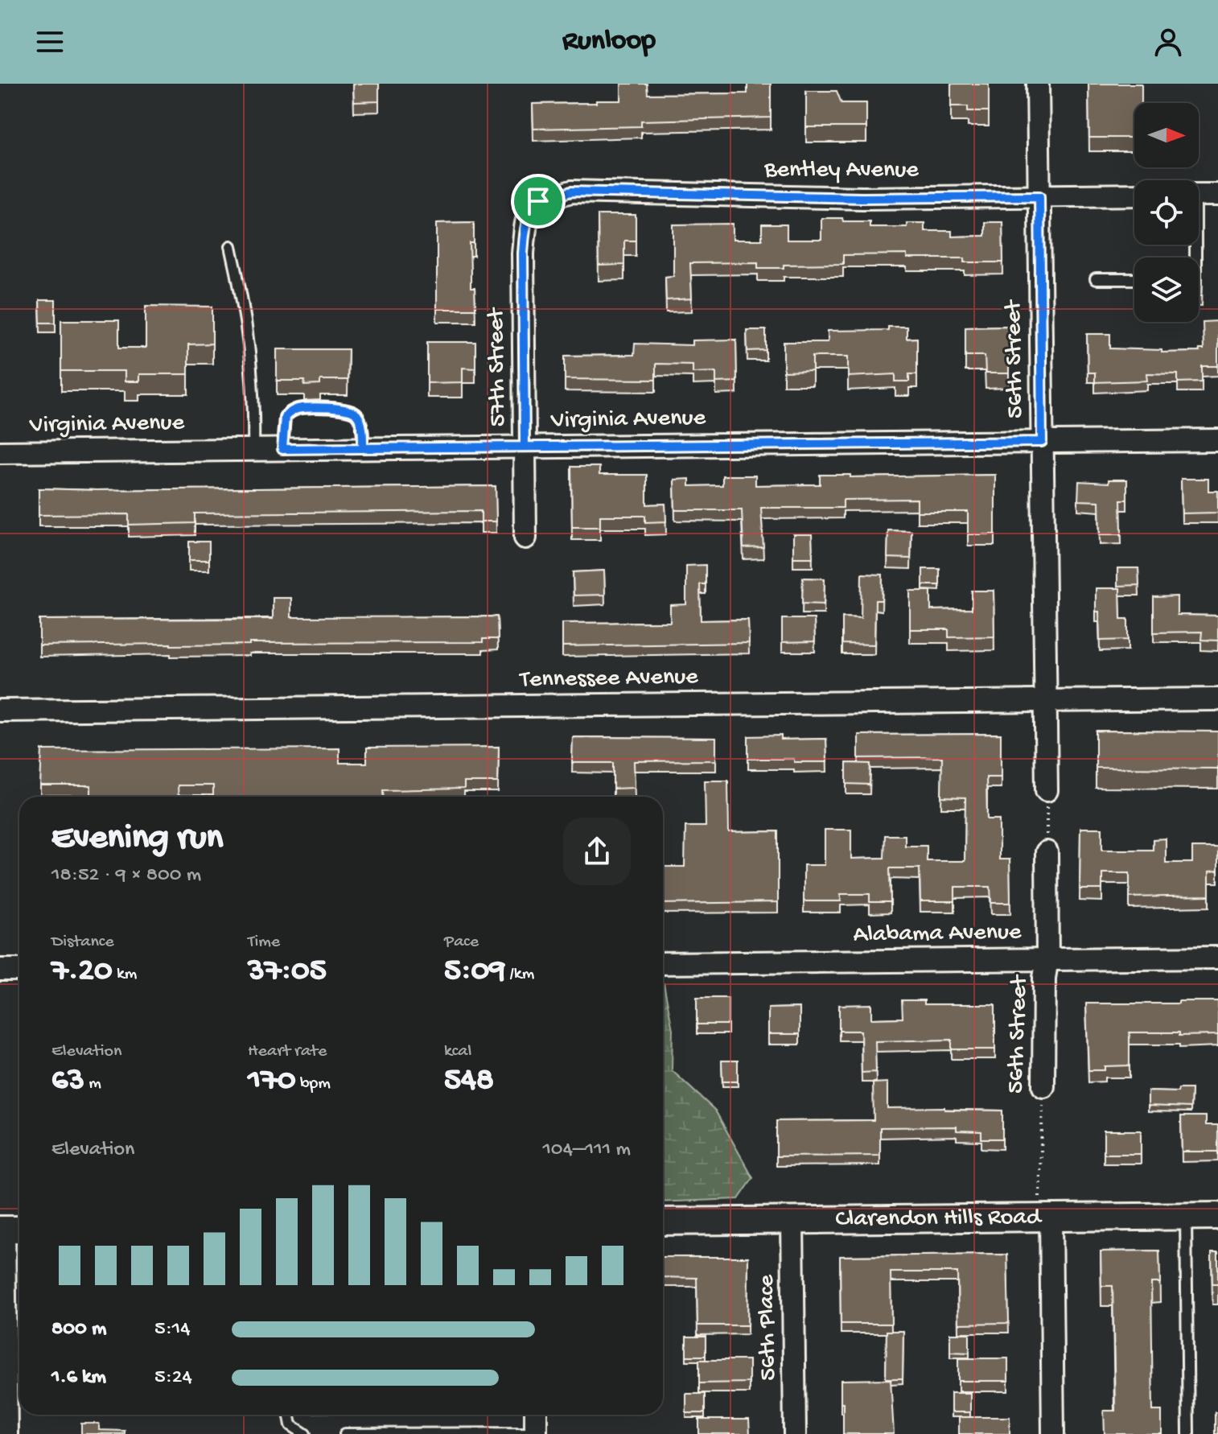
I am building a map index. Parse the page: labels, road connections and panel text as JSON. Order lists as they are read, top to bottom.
{
  "streets": {
    "street": [
      "Bentley Avenue",
      "56th Street",
      "57th Street",
      "Virginia Avenue",
      "Tennessee Avenue",
      "Alabama Avenue",
      "Clarendon Hills Road",
      "56th Place"
    ]
  },
  "crossings": [
    ["Bentley Avenue", "56th Street"],
    ["Bentley Avenue", "57th Street"],
    ["56th Street", "Virginia Avenue"],
    ["56th Street", "Tennessee Avenue"],
    ["56th Street", "Alabama Avenue"],
    ["56th Street", "Clarendon Hills Road"],
    ["57th Street", "Virginia Avenue"],
    ["Clarendon Hills Road", "56th Place"]
  ],
  "north": "right",
  "page": {
    "header": "Runloop",
    "heading": ["Evening run", "18:52 · 9 × 800 m"],
    "stats": [
      ["Distance", "7.20 km"],
      ["Time", "37:05"],
      ["Pace", "5:09 /km"],
      ["Elevation", "63 m"],
      ["Heart rate", "170 bpm"],
      ["kcal", "548"]
    ],
    "chart": ["Elevation", "104–111 m"],
    "list": [
      {
        "name": "800 m",
        "note": "5:14"
      },
      {
        "name": "1.6 km",
        "note": "5:24"
      }
    ]
  }
}
